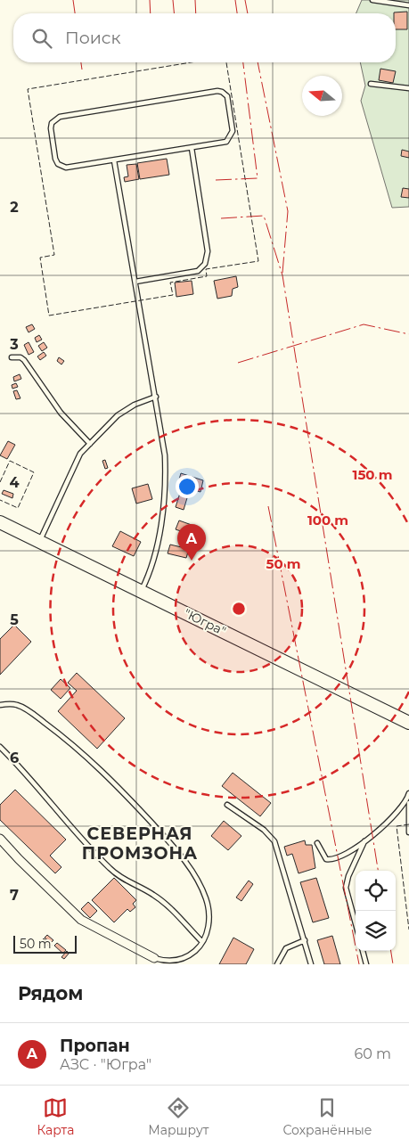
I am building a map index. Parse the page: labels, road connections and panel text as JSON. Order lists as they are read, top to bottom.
{
  "streets": {
    "highway": ["\"Югра\""]
  },
  "districts": ["СЕВЕРНАЯ ПРОМЗОНА"],
  "scale_bar": "50 m",
  "north": "left",
  "page": {
    "search": "Поиск",
    "pins": "A",
    "scale": "50 m",
    "heading": "Рядом",
    "list": [
      {
        "mark": "A",
        "name": "Пропан",
        "note": "АЗС · \"Югра\"",
        "value": "60 m"
      }
    ],
    "nav": ["Карта", "Маршрут", "Сохранённые"]
  },
  "grid": {
    "rows": [
      "2",
      "3",
      "4",
      "5",
      "6",
      "7"
    ]
  },
  "rings": ["150 m", "100 m", "50 m"]
}
